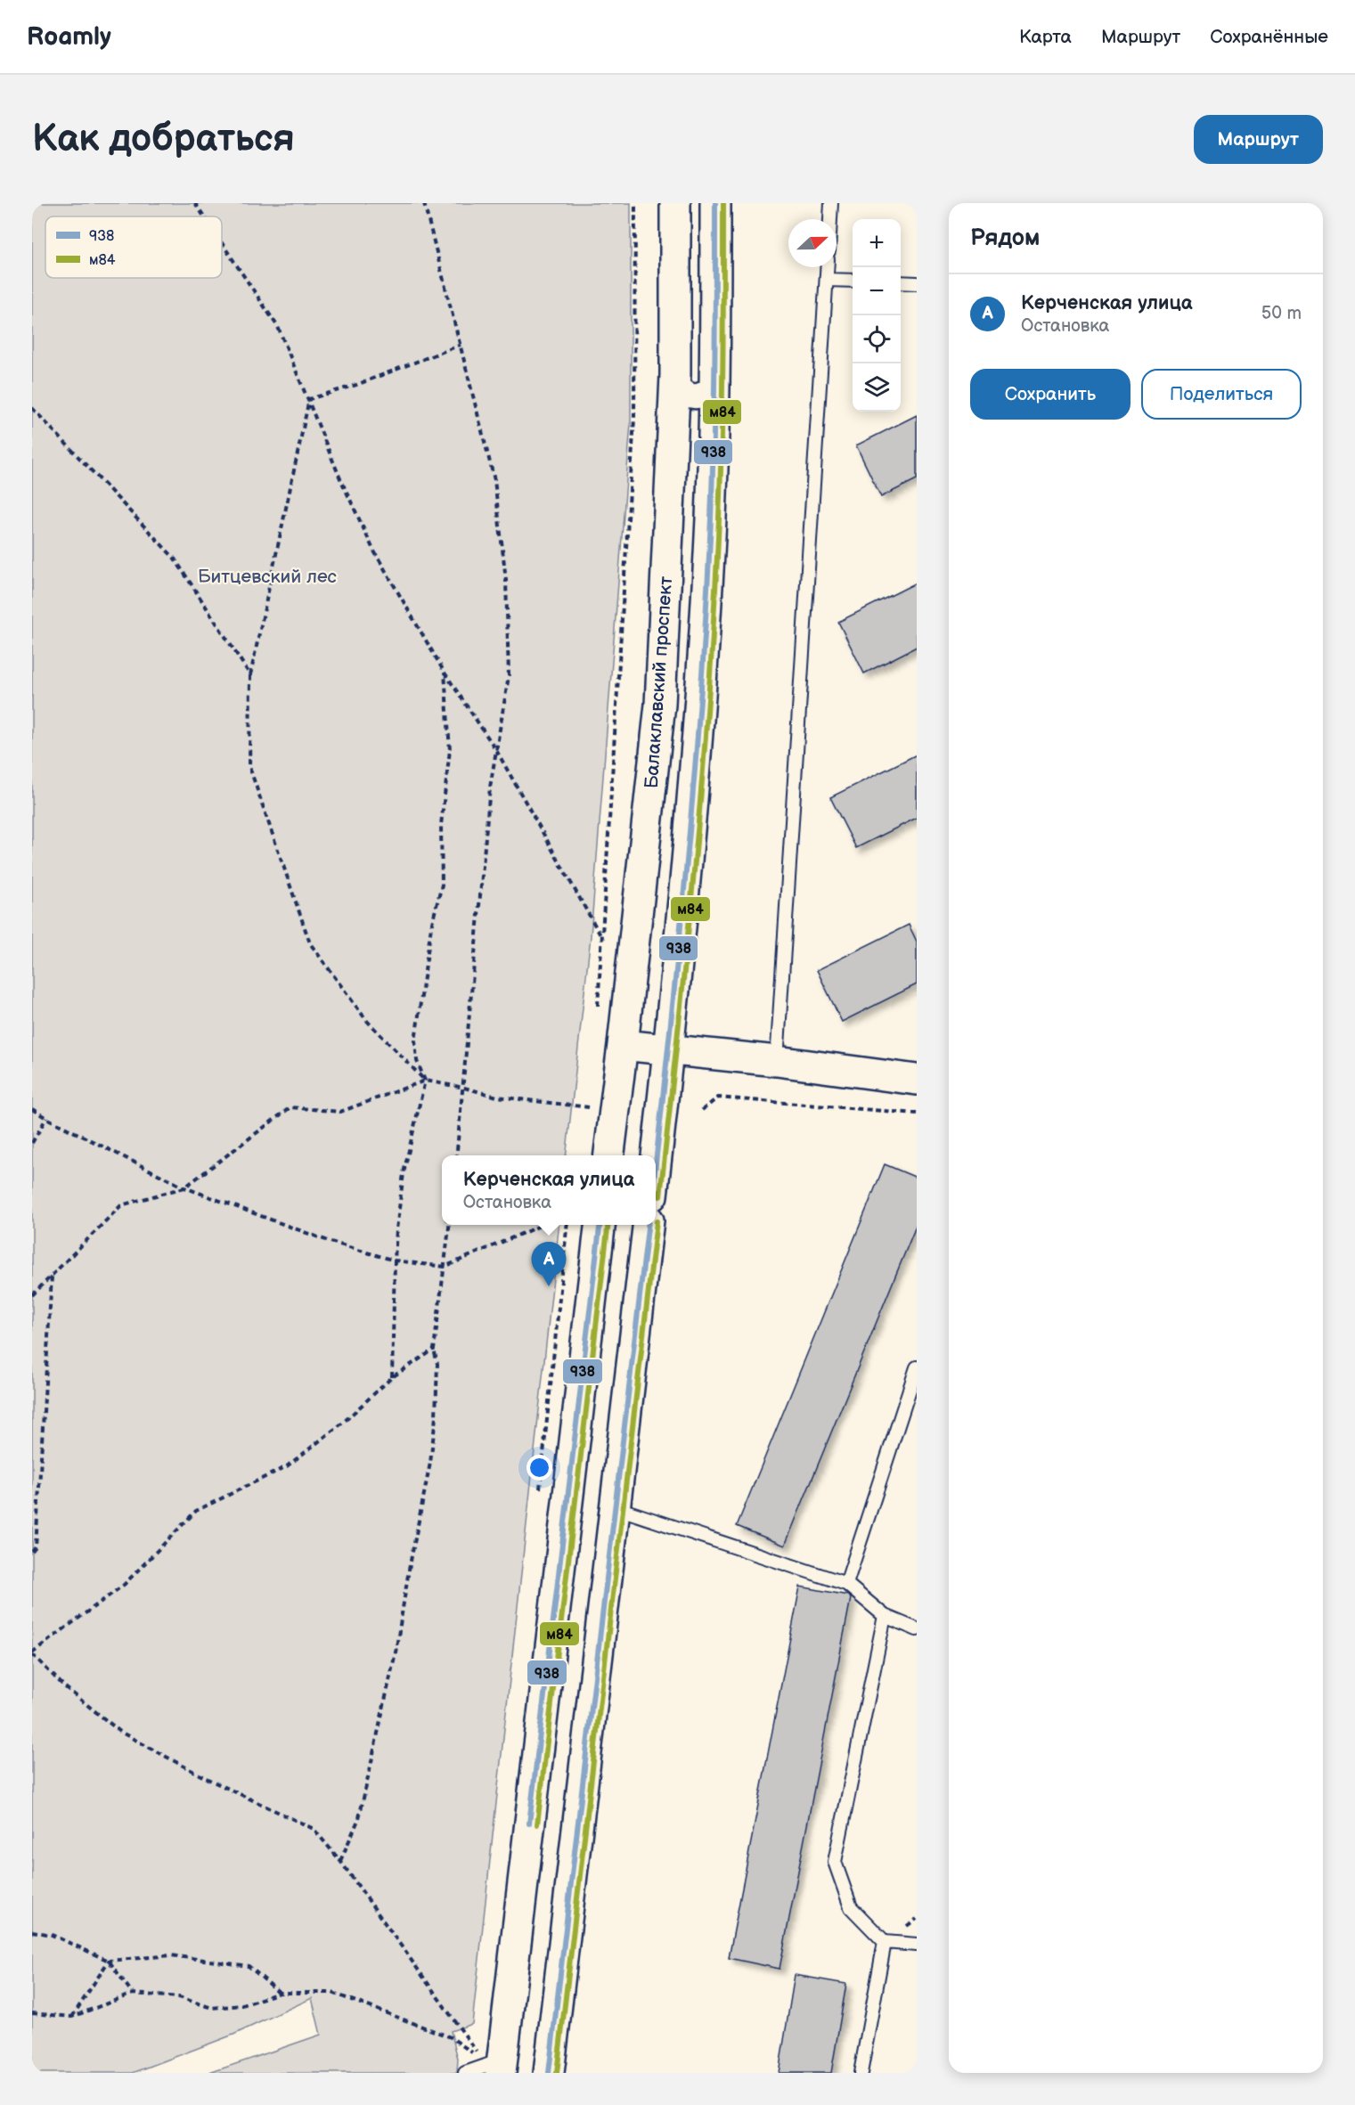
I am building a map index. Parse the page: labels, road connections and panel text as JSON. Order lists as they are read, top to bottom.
{
  "streets": {
    "main road": ["Балаклавский проспект"]
  },
  "parks": ["Битцевский лес"],
  "lines": ["transit line 938", "transit line м84"],
  "legend": ["938", "м84"],
  "north": "right",
  "page": {
    "header": "Roamly",
    "nav": ["Карта", "Маршрут", "Сохранённые"],
    "buttons": [
      "Маршрут",
      ["Сохранить", "Поделиться"]
    ],
    "title": "Как добраться",
    "heading": "Рядом",
    "map_buttons": ["+", "−"],
    "list": [
      {
        "mark": "A",
        "name": "Керченская улица",
        "note": "Остановка",
        "value": "50 m"
      }
    ],
    "popup": ["Керченская улица", "Остановка"],
    "pins": "A"
  }
}
